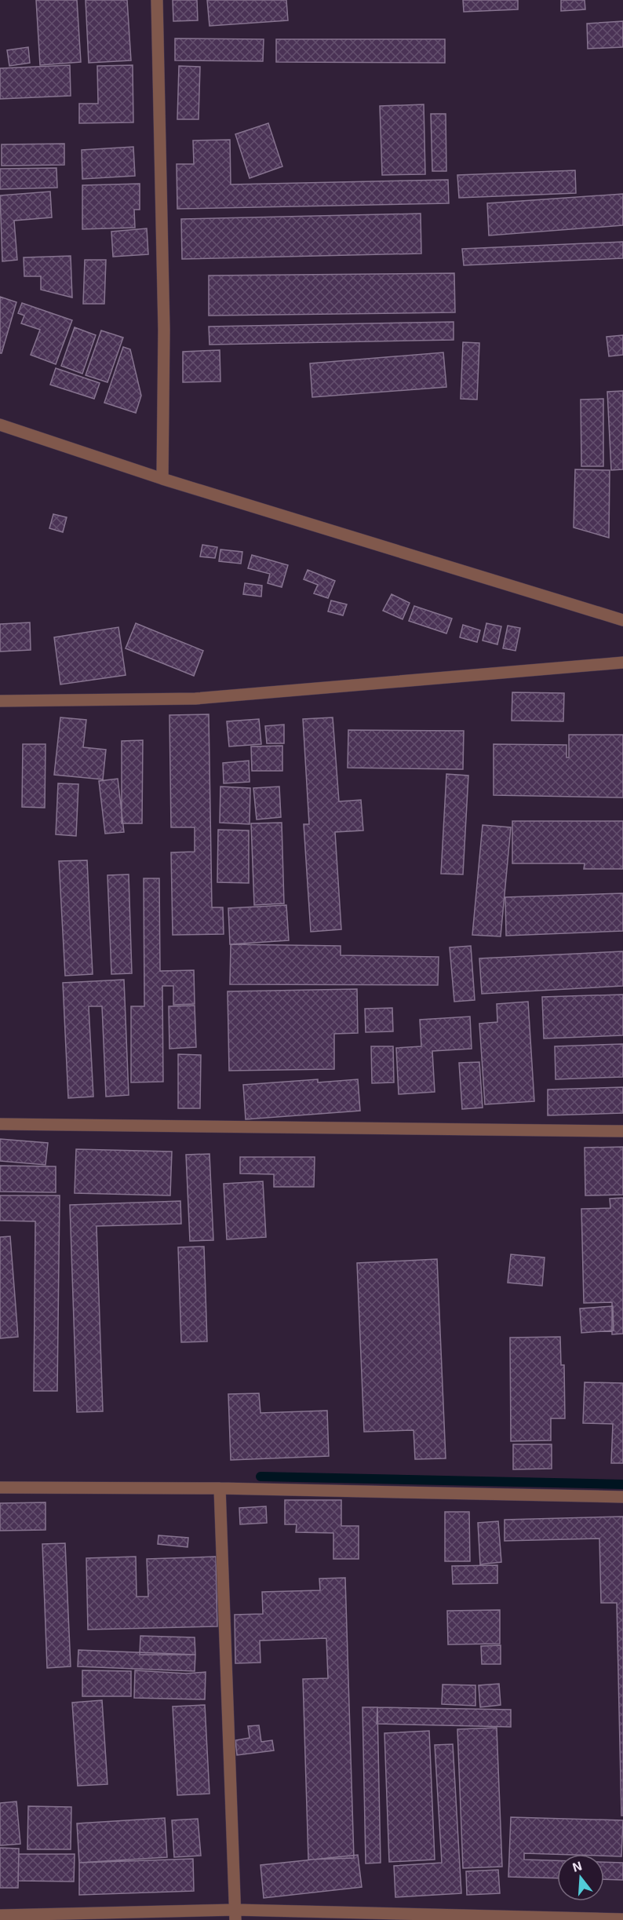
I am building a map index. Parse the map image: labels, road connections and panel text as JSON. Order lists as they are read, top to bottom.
{
  "north": "top"
}
